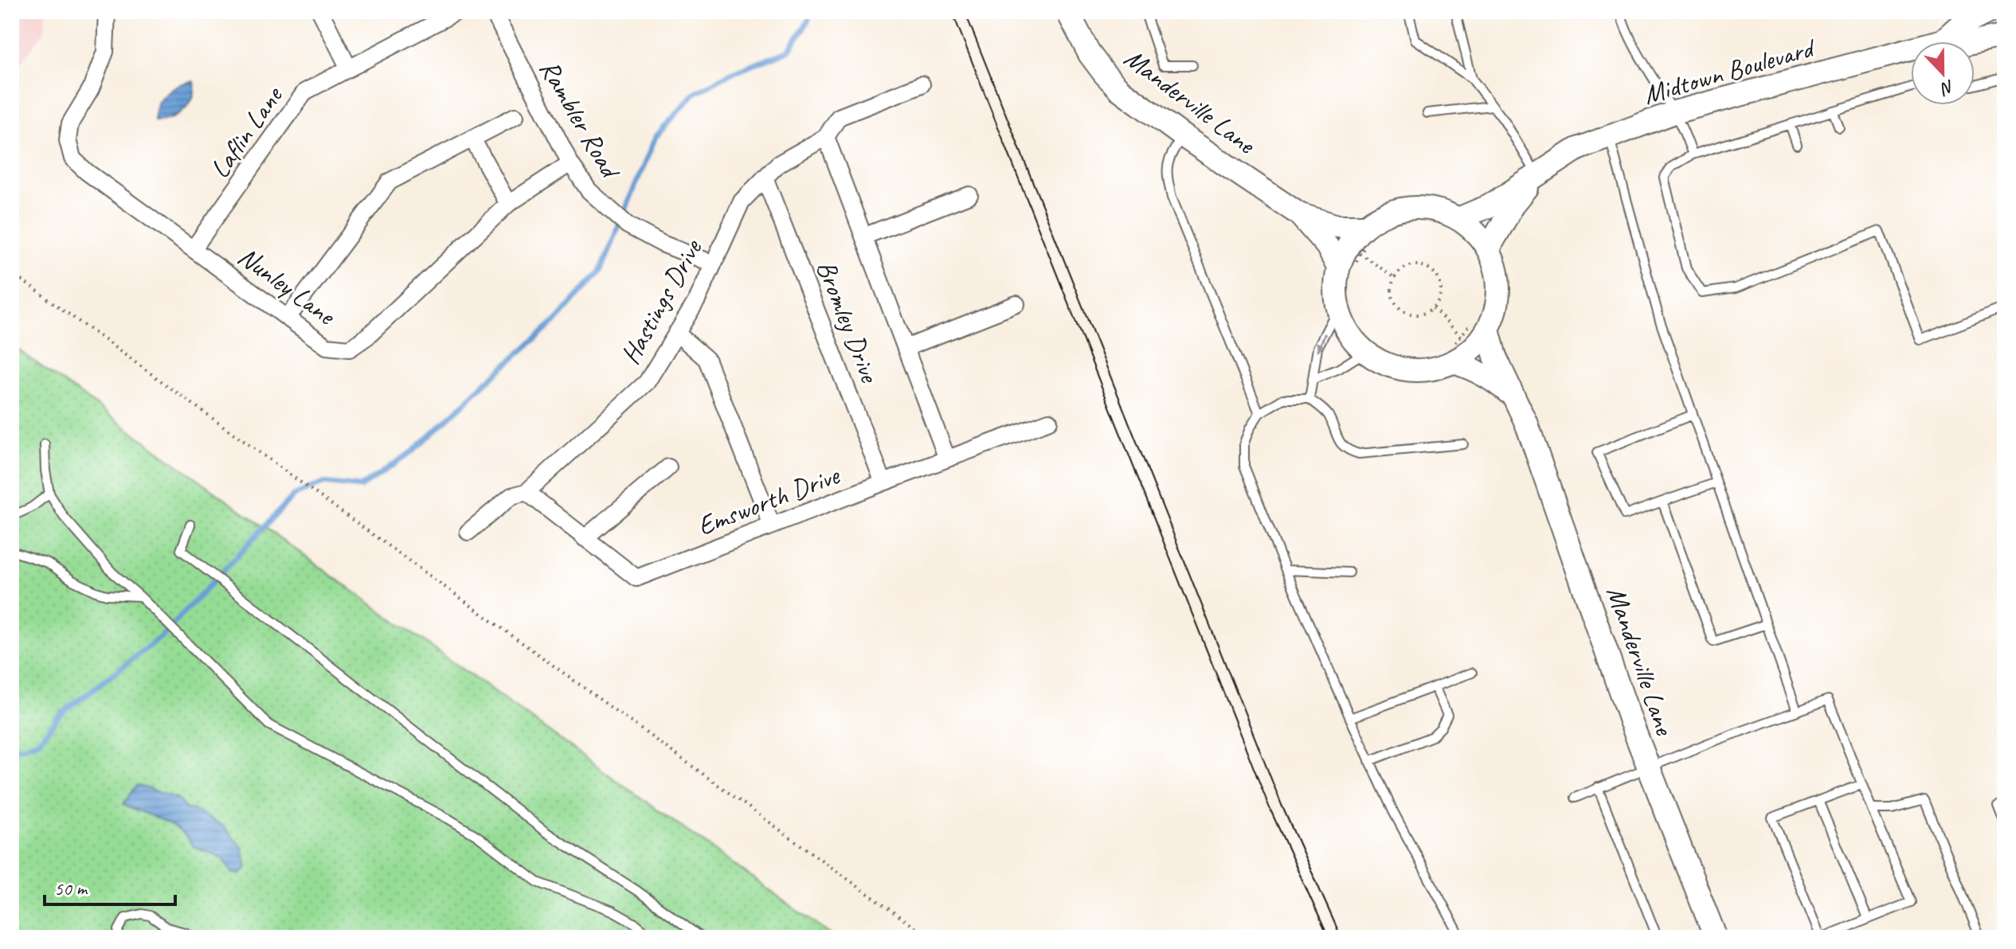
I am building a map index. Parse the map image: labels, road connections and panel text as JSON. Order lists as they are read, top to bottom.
{
  "streets": {
    "street": [
      "Midtown Boulevard",
      "Manderville Lane",
      "Rambler Road",
      "Laflin Lane",
      "Nunley Lane",
      "Hastings Drive",
      "Bromley Drive",
      "Emsworth Drive"
    ]
  },
  "crossings": [
    ["Rambler Road", "Nunley Lane"],
    ["Rambler Road", "Hastings Drive"],
    ["Laflin Lane", "Nunley Lane"],
    ["Hastings Drive", "Bromley Drive"],
    ["Hastings Drive", "Emsworth Drive"],
    ["Bromley Drive", "Emsworth Drive"]
  ],
  "scale_bar": "50 m",
  "north": "bottom"
}
